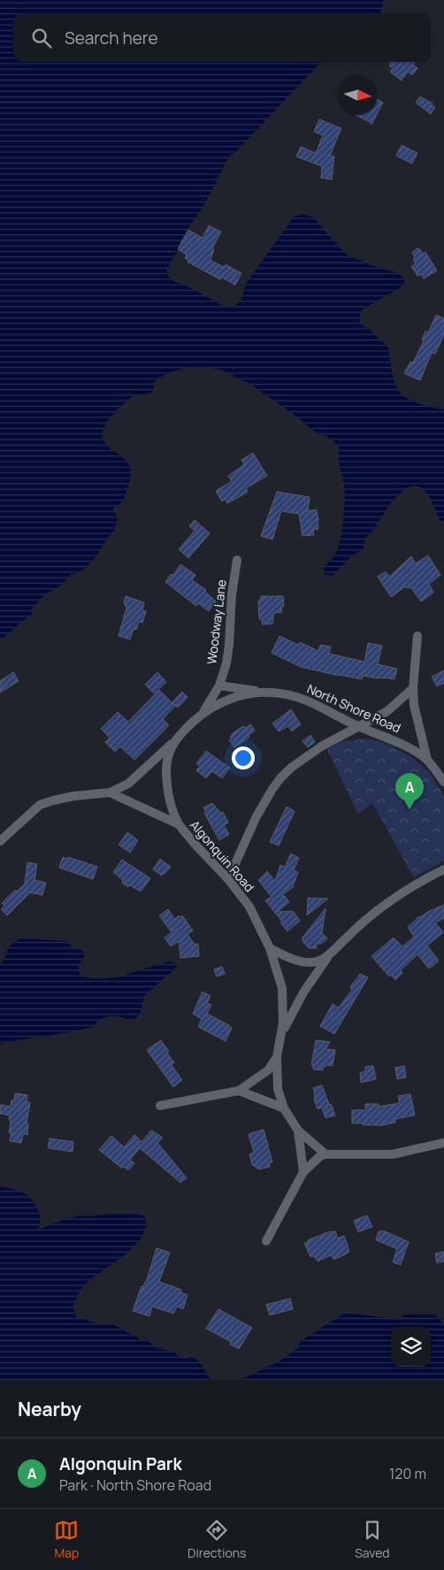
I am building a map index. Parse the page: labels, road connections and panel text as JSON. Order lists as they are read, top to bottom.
{
  "streets": {
    "street": ["Woodway Lane", "North Shore Road", "Algonquin Road"]
  },
  "crossings": [
    ["Woodway Lane", "North Shore Road"],
    ["North Shore Road", "Algonquin Road"]
  ],
  "north": "right",
  "page": {
    "search": "Search here",
    "pins": "A",
    "heading": "Nearby",
    "list": [
      {
        "mark": "A",
        "name": "Algonquin Park",
        "note": "Park · North Shore Road",
        "value": "120 m"
      }
    ],
    "nav": ["Map", "Directions", "Saved"]
  }
}
